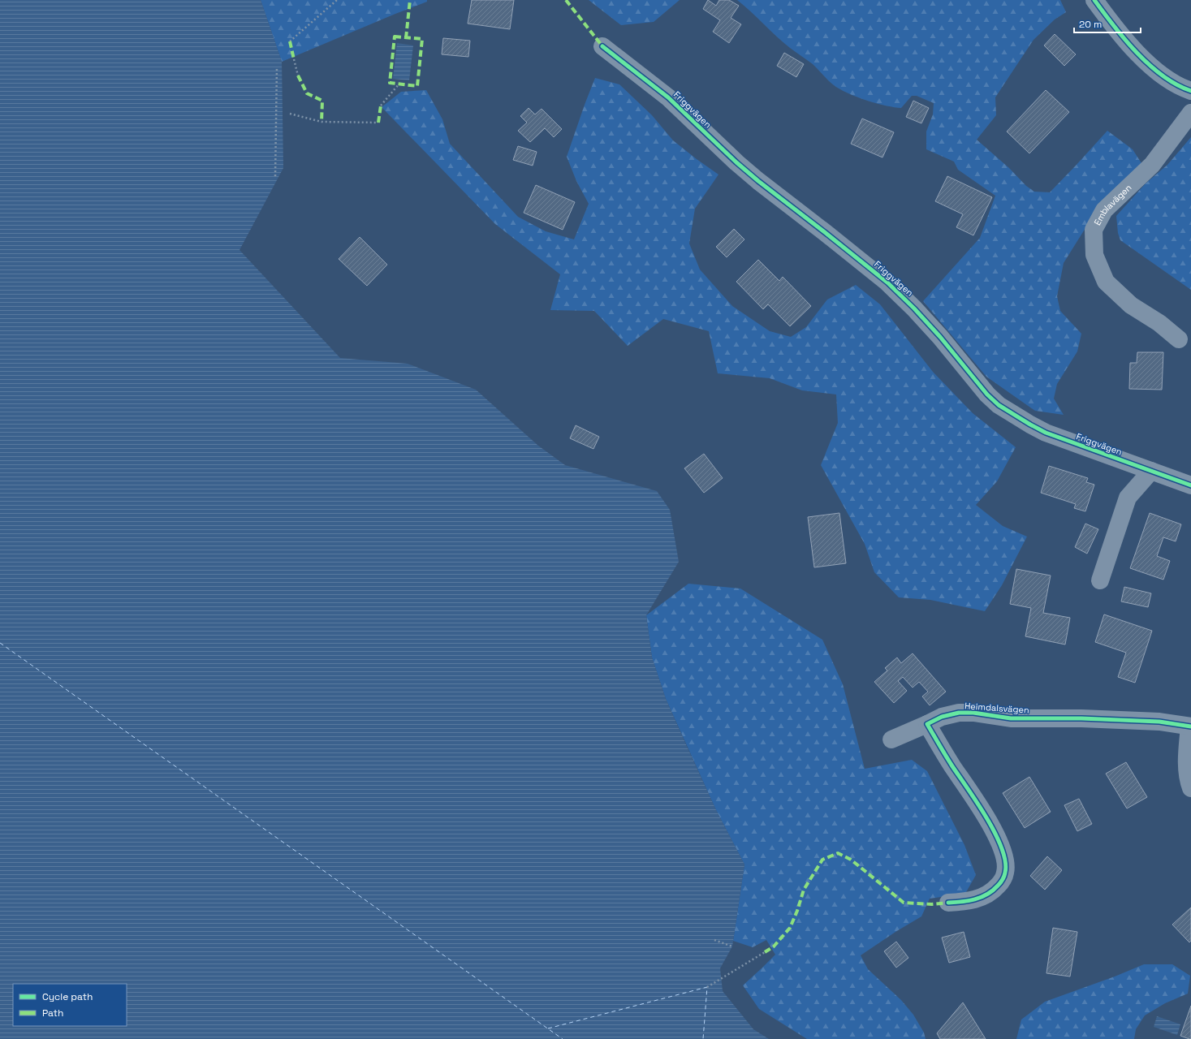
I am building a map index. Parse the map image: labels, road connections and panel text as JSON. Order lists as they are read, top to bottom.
{
  "streets": {
    "street": ["Friggvägen", "Emblavägen", "Heimdalsvägen"]
  },
  "legend": ["Cycle path", "Path"],
  "scale_bar": "20 m"
}
